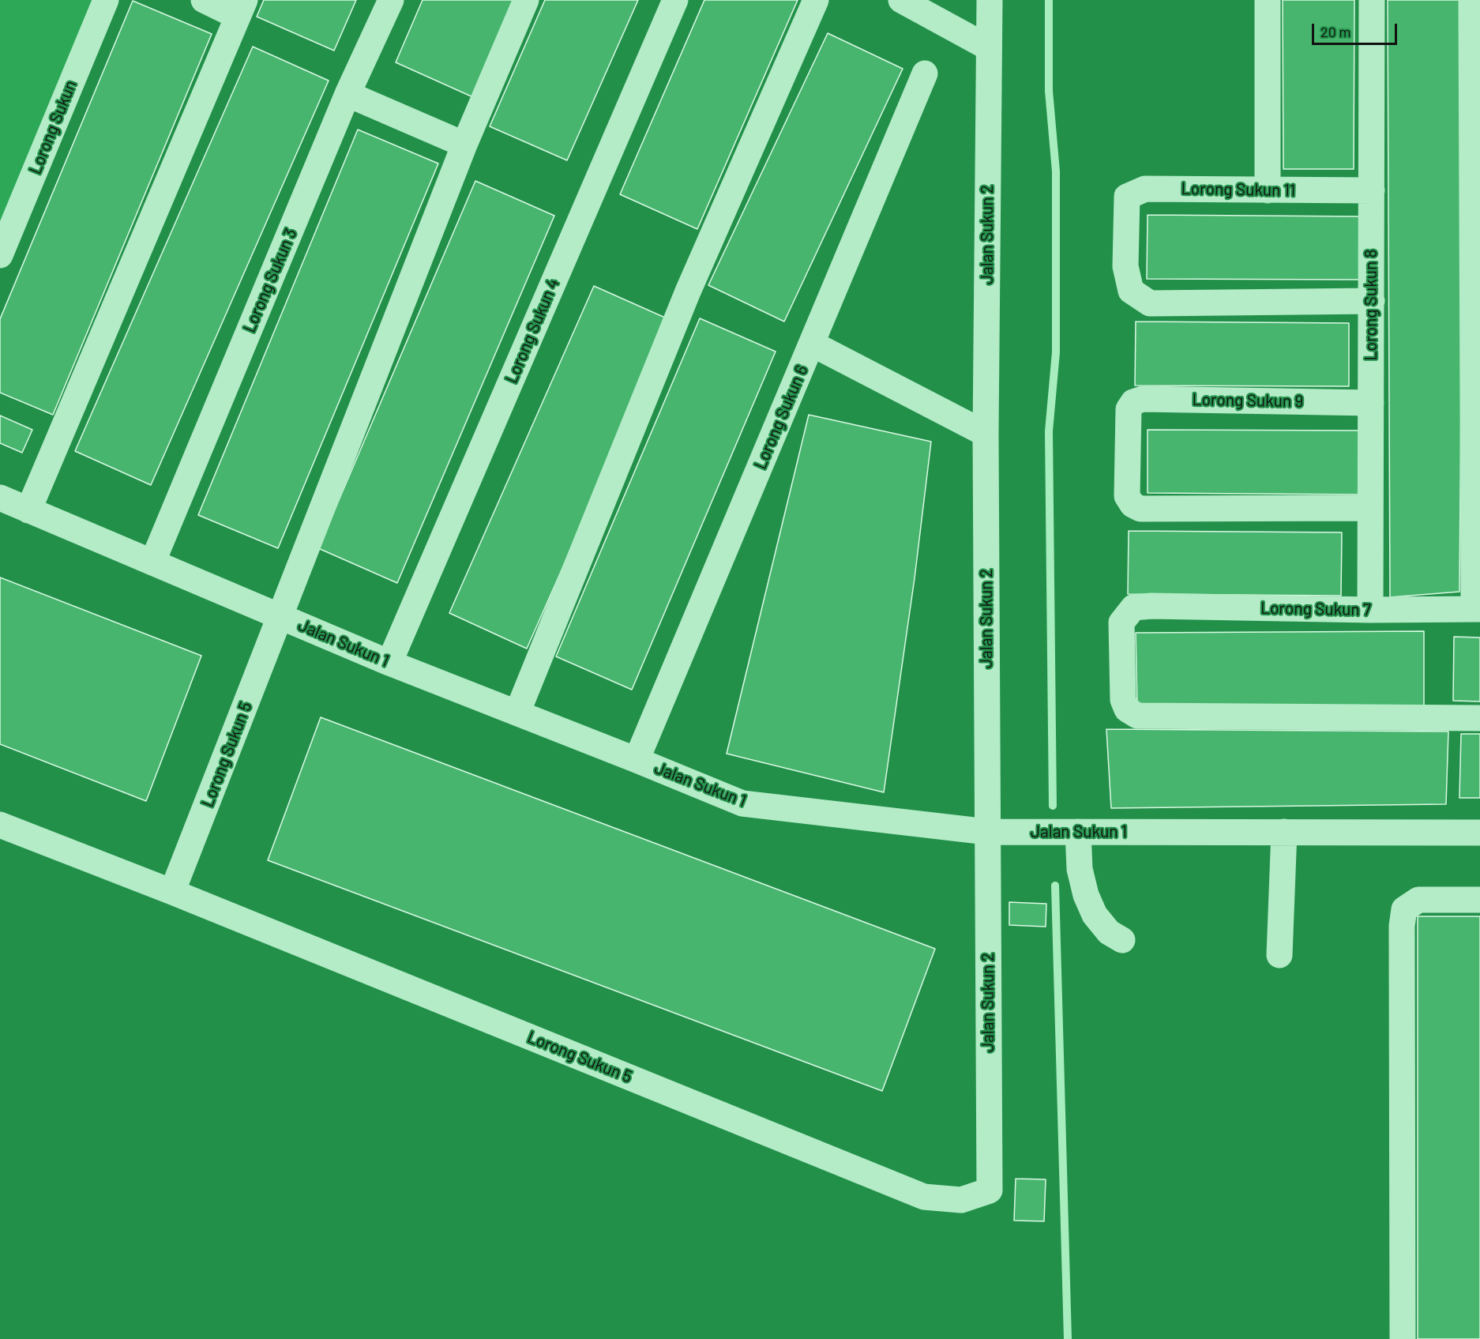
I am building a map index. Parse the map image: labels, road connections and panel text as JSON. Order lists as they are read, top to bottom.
{
  "streets": {
    "street": [
      "Lorong Sukun",
      "Lorong Sukun 11",
      "Jalan Sukun 2",
      "Lorong Sukun 3",
      "Lorong Sukun 8",
      "Lorong Sukun 4",
      "Lorong Sukun 9",
      "Lorong Sukun 6",
      "Lorong Sukun 7",
      "Jalan Sukun 1",
      "Lorong Sukun 5"
    ]
  },
  "crossings": [
    ["Lorong Sukun 11", "Lorong Sukun 8"],
    ["Jalan Sukun 2", "Jalan Sukun 1"],
    ["Jalan Sukun 2", "Lorong Sukun 5"],
    ["Lorong Sukun 3", "Jalan Sukun 1"],
    ["Lorong Sukun 8", "Lorong Sukun 9"],
    ["Lorong Sukun 8", "Lorong Sukun 7"],
    ["Lorong Sukun 4", "Jalan Sukun 1"],
    ["Lorong Sukun 6", "Jalan Sukun 1"],
    ["Jalan Sukun 1", "Lorong Sukun 5"]
  ],
  "scale_bar": "20 m"
}
